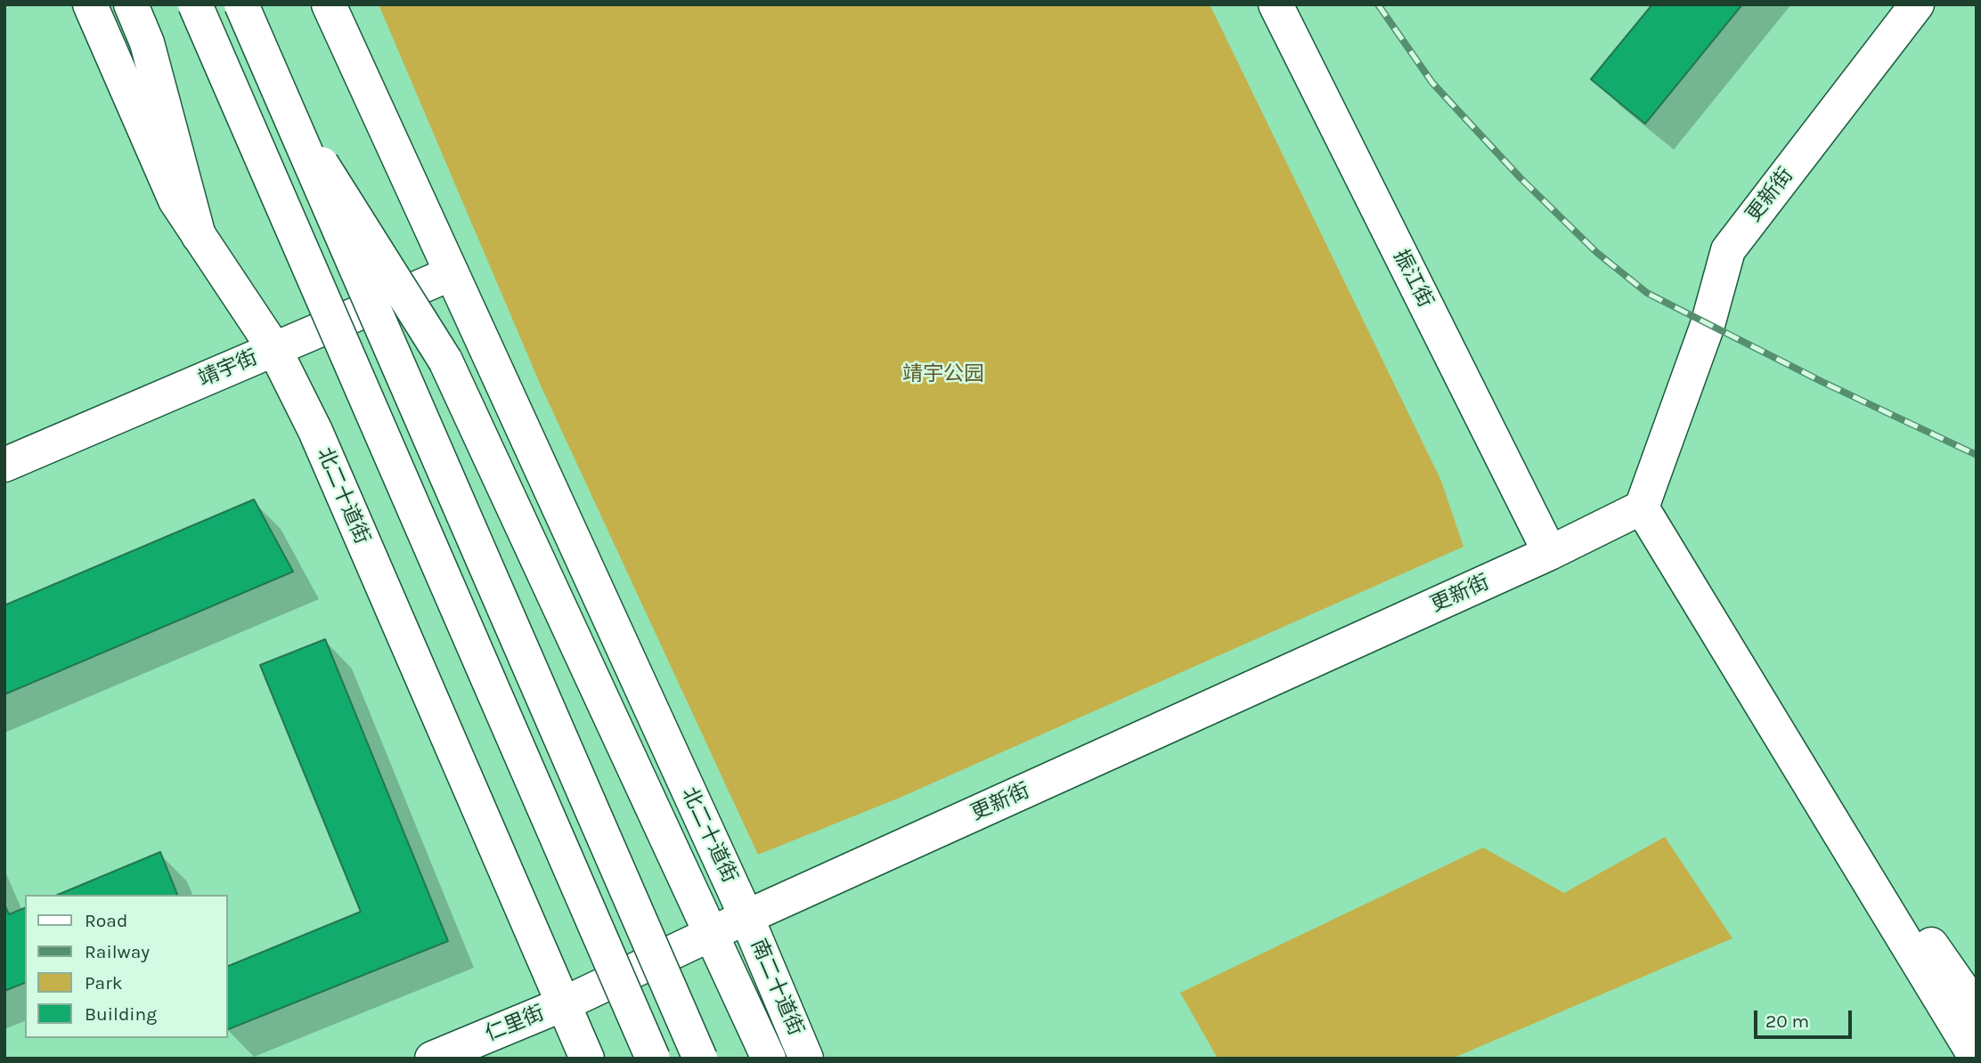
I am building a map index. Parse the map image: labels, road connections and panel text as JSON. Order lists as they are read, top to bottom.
{
  "streets": {
    "main road": [
      "更新街",
      "振江街",
      "靖宇街",
      "北二十道街",
      "南二十道街",
      "仁里街"
    ]
  },
  "crossings": [
    ["更新街", "振江街"],
    ["更新街", "北二十道街"],
    ["更新街", "南二十道街"],
    ["更新街", "仁里街"],
    ["靖宇街", "北二十道街"],
    ["北二十道街", "南二十道街"],
    ["北二十道街", "仁里街"]
  ],
  "parks": ["靖宇公园"],
  "legend": [
    "Road",
    "Railway",
    "Park",
    "Building"
  ],
  "scale_bar": "20 m"
}
